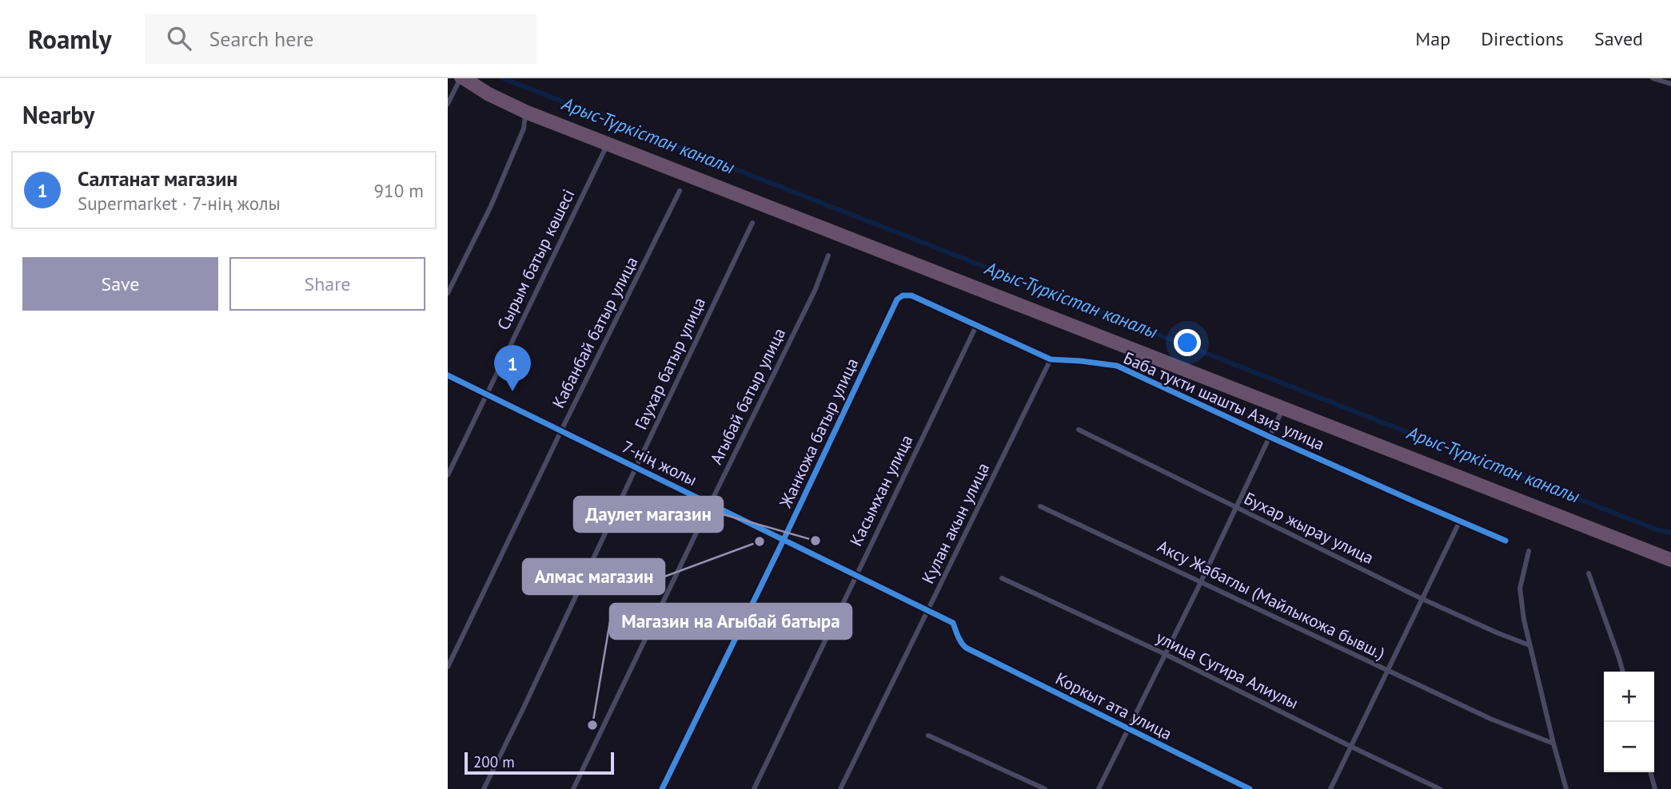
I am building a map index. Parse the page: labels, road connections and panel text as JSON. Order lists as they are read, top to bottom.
{
  "streets": {
    "street": [
      "Сырым батыр көшесі",
      "Кабанбай батыр улица",
      "Гаухар батыр улица",
      "Агыбай батыр улица",
      "Баба тукти шашты Азиз улица",
      "Жанкожа батыр улица",
      "7-нің жолы",
      "Касымхан улица",
      "Кулан акын улица",
      "Бухар жырау улица",
      "Аксу Жабаглы (Майлыкожа бывш.)",
      "улица Сугира Алиулы",
      "Коркыт ата улица"
    ]
  },
  "crossings": [
    ["Сырым батыр көшесі", "7-нің жолы"],
    ["Кабанбай батыр улица", "7-нің жолы"],
    ["Гаухар батыр улица", "7-нің жолы"],
    ["Агыбай батыр улица", "7-нің жолы"],
    ["Баба тукти шашты Азиз улица", "Жанкожа батыр улица"],
    ["Баба тукти шашты Азиз улица", "Касымхан улица"],
    ["Баба тукти шашты Азиз улица", "Кулан акын улица"],
    ["Жанкожа батыр улица", "7-нің жолы"],
    ["7-нің жолы", "Касымхан улица"],
    ["7-нің жолы", "Кулан акын улица"],
    ["7-нің жолы", "Коркыт ата улица"]
  ],
  "water": ["Арыс-Түркістан каналы"],
  "places": ["Даулет магазин", "Алмас магазин", "Магазин на Агыбай батыра"],
  "scale_bar": "200 m",
  "page": {
    "header": "Roamly",
    "search": "Search here",
    "nav": ["Map", "Directions", "Saved"],
    "heading": "Nearby",
    "list": [
      {
        "mark": "1",
        "name": "Салтанат магазин",
        "note": "Supermarket · 7-нің жолы",
        "value": "910 m"
      }
    ],
    "buttons": ["Save", "Share"],
    "pins": "1",
    "map_buttons": ["+", "−"],
    "scale": "200 m"
  }
}
